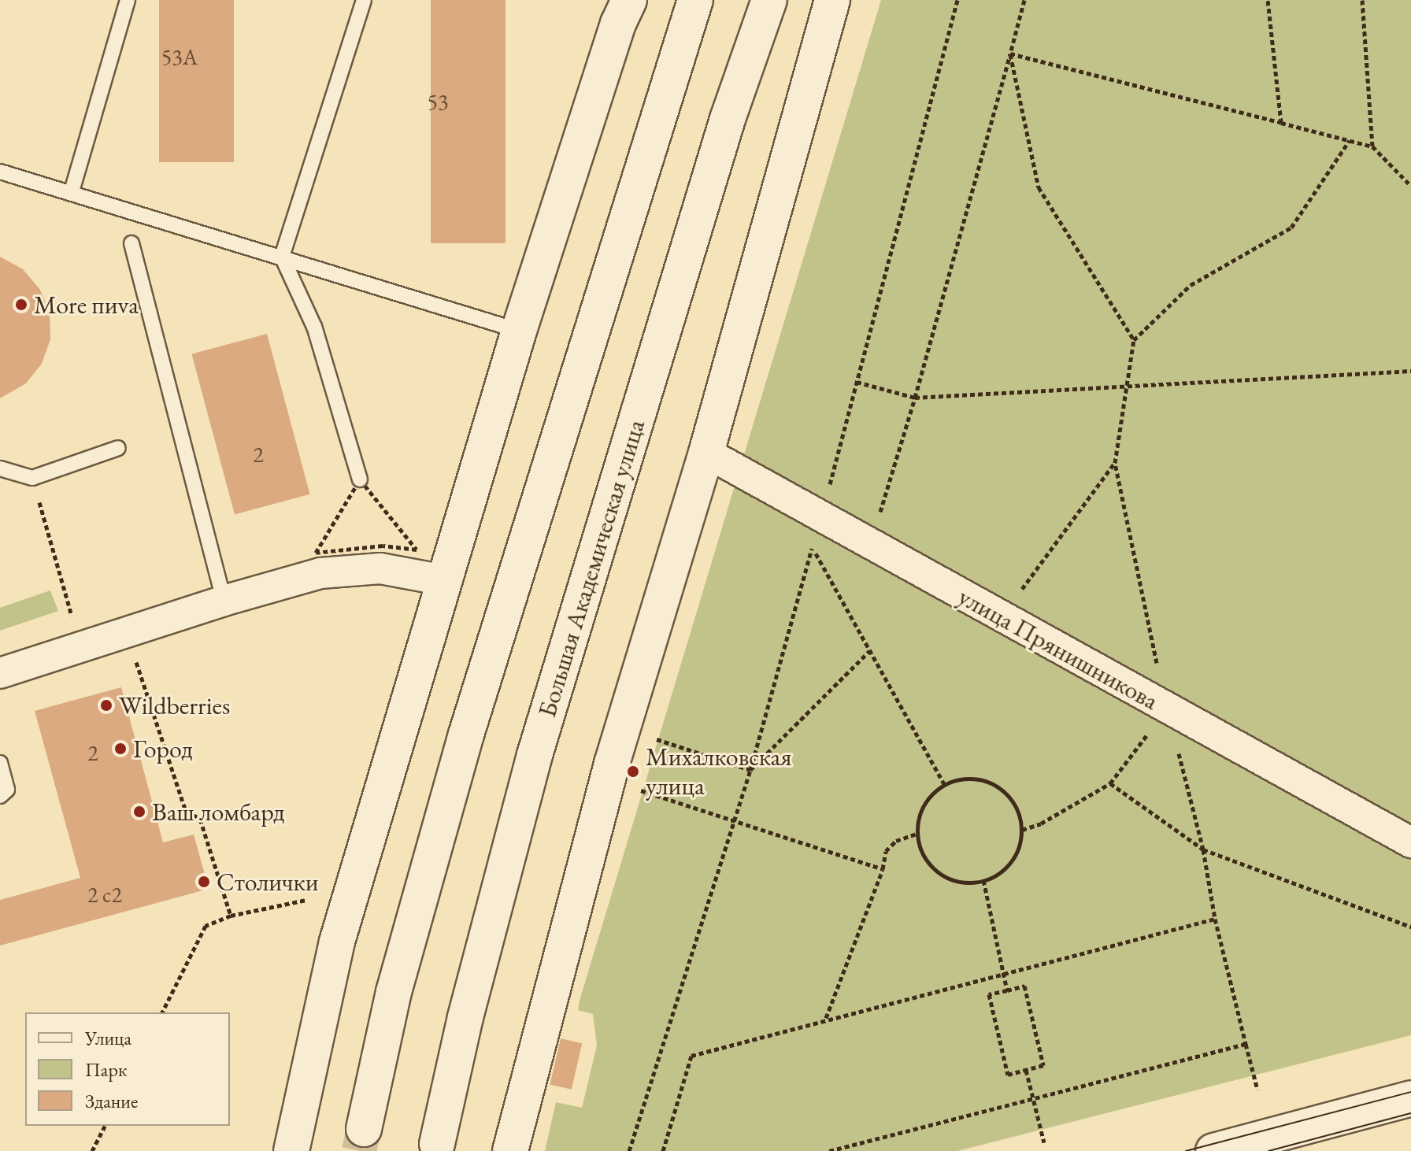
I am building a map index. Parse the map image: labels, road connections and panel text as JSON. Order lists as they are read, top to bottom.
{
  "streets": {
    "main road": ["Большая Академическая улица"],
    "street": ["улица Прянишникова"]
  },
  "places": [
    "More пиva",
    "Wildberries",
    "Город",
    "Михалковская улица",
    "Ваш ломбард",
    "Столички"
  ],
  "house_numbers": [
    "53А",
    "53",
    "2",
    "2",
    "2 с2"
  ],
  "legend": ["Улица", "Парк", "Здание"]
}
